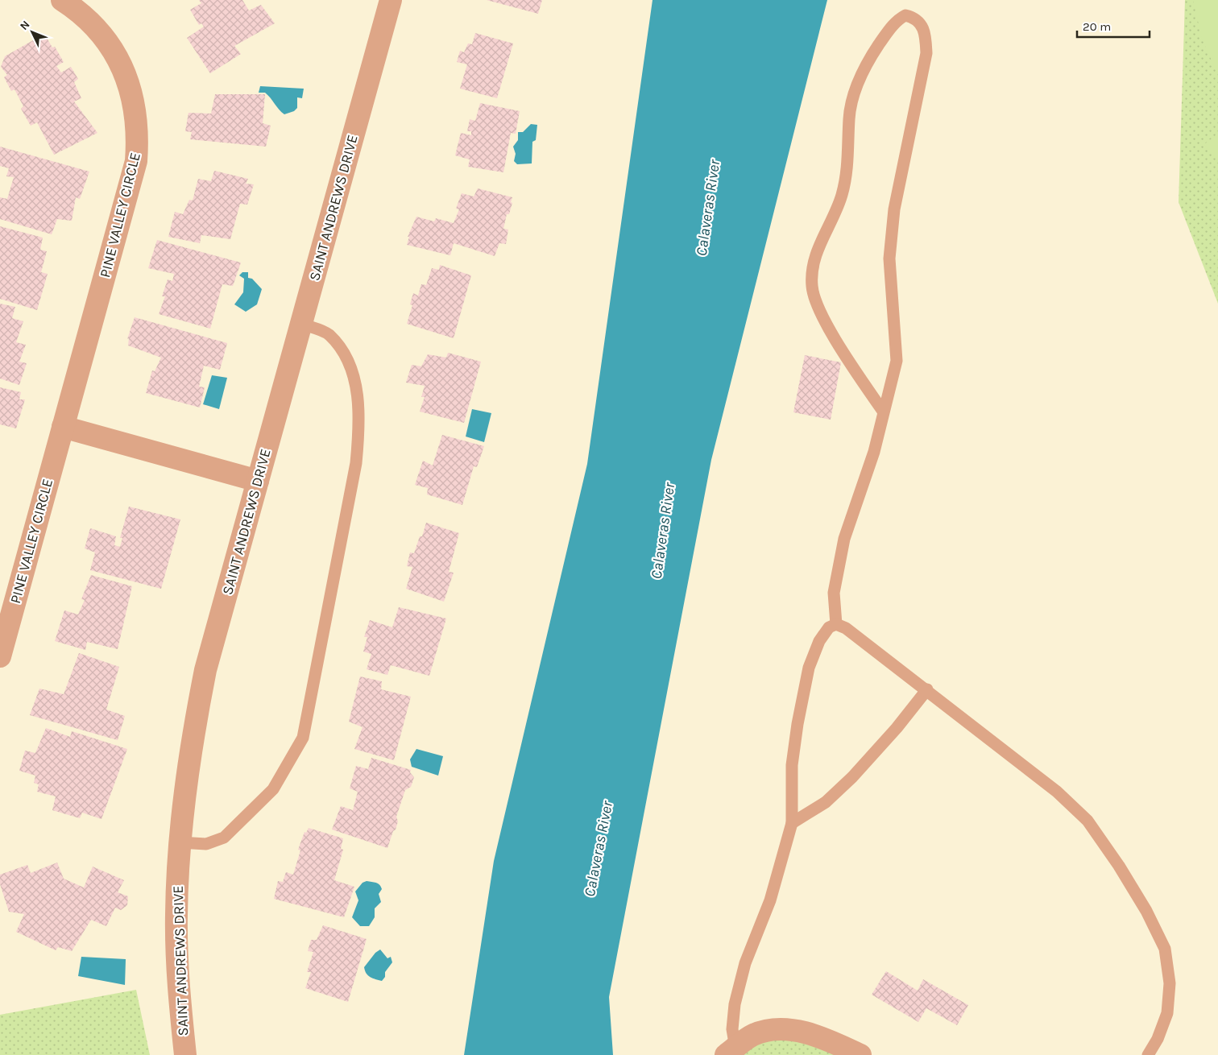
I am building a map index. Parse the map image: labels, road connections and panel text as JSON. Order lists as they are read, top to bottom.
{
  "streets": {
    "street": ["SAINT ANDREWS DRIVE", "PINE VALLEY CIRCLE"]
  },
  "water": ["Calaveras River"],
  "scale_bar": "20 m",
  "north": "top left"
}
